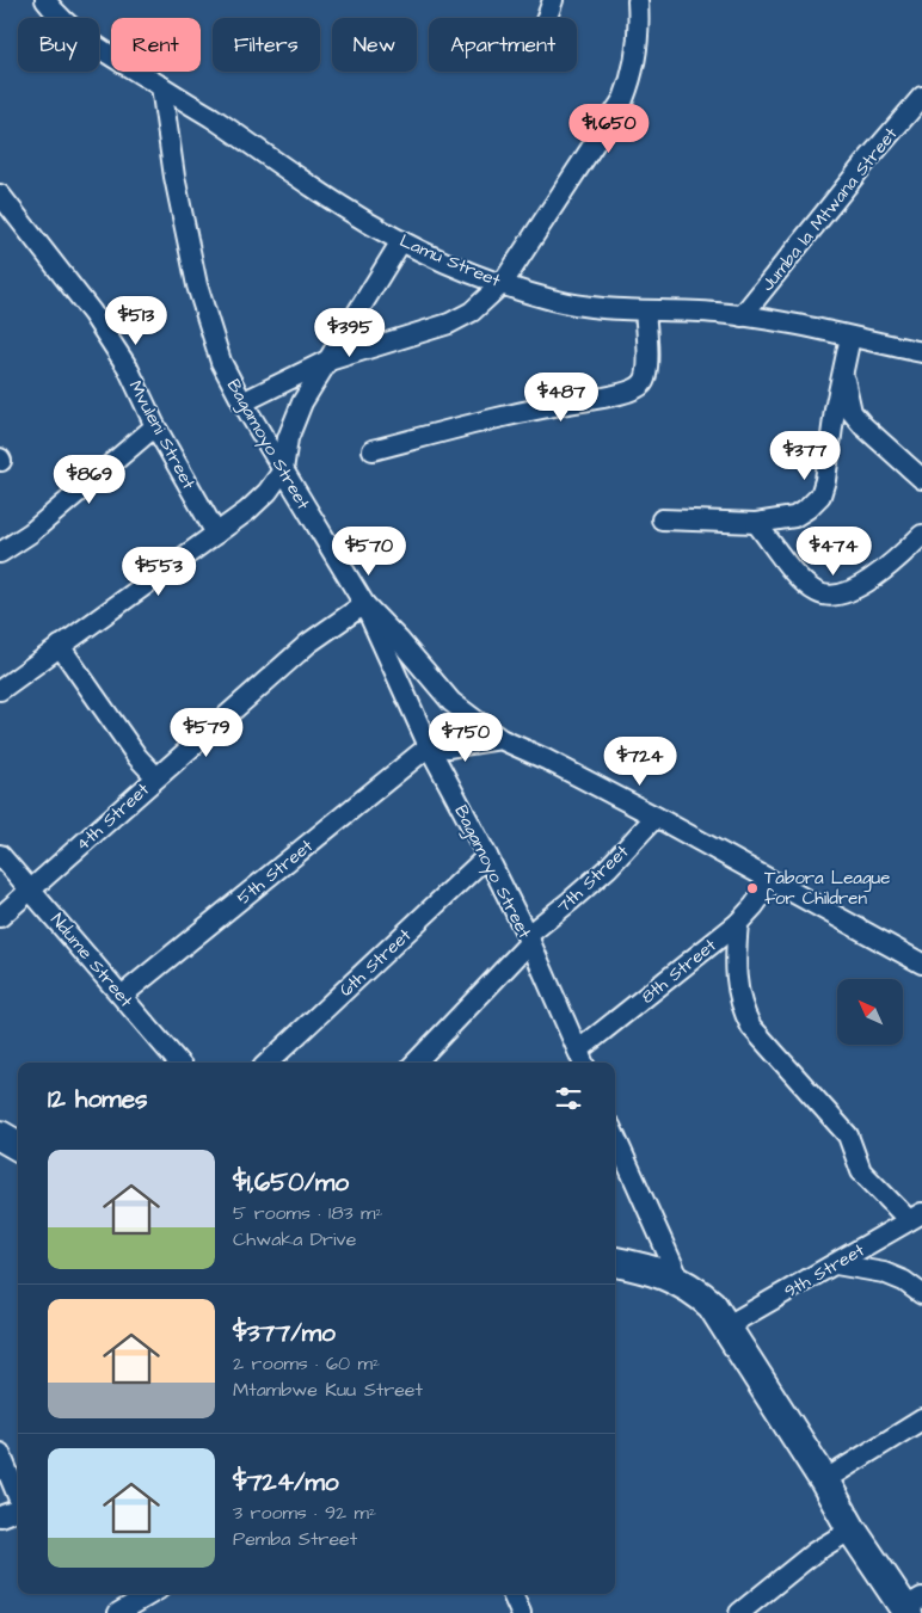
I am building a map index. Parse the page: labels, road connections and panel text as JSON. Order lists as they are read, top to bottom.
{
  "streets": {
    "street": [
      "Jumba la Mtwana Street",
      "Lamu Street",
      "Mvuleni Street",
      "Bagamoyo Street",
      "4th Street",
      "5th Street",
      "7th Street",
      "Ndume Street",
      "6th Street",
      "8th Street",
      "9th Street"
    ]
  },
  "crossings": [
    ["Jumba la Mtwana Street", "Lamu Street"],
    ["Lamu Street", "Bagamoyo Street"],
    ["Bagamoyo Street", "4th Street"],
    ["Bagamoyo Street", "5th Street"],
    ["Bagamoyo Street", "7th Street"],
    ["Bagamoyo Street", "6th Street"],
    ["Bagamoyo Street", "8th Street"],
    ["4th Street", "Ndume Street"],
    ["5th Street", "Ndume Street"]
  ],
  "places": ["Tabora League for Children"],
  "north": "top left",
  "page": {
    "chip": [
      "Buy",
      "Rent",
      "Filters",
      "New",
      "Apartment"
    ],
    "price": [
      "$1,650",
      "$513",
      "$395",
      "$487",
      "$377",
      "$869",
      "$570",
      "$474",
      "$553",
      "$579",
      "$750",
      "$724"
    ],
    "heading": "12 homes",
    "list": [
      {
        "name": "$1,650/mo",
        "note": "5 rooms · 183 m² · Chwaka Drive"
      },
      {
        "name": "$377/mo",
        "note": "2 rooms · 60 m² · Mtambwe Kuu Street"
      },
      {
        "name": "$724/mo",
        "note": "3 rooms · 92 m² · Pemba Street"
      }
    ]
  }
}
